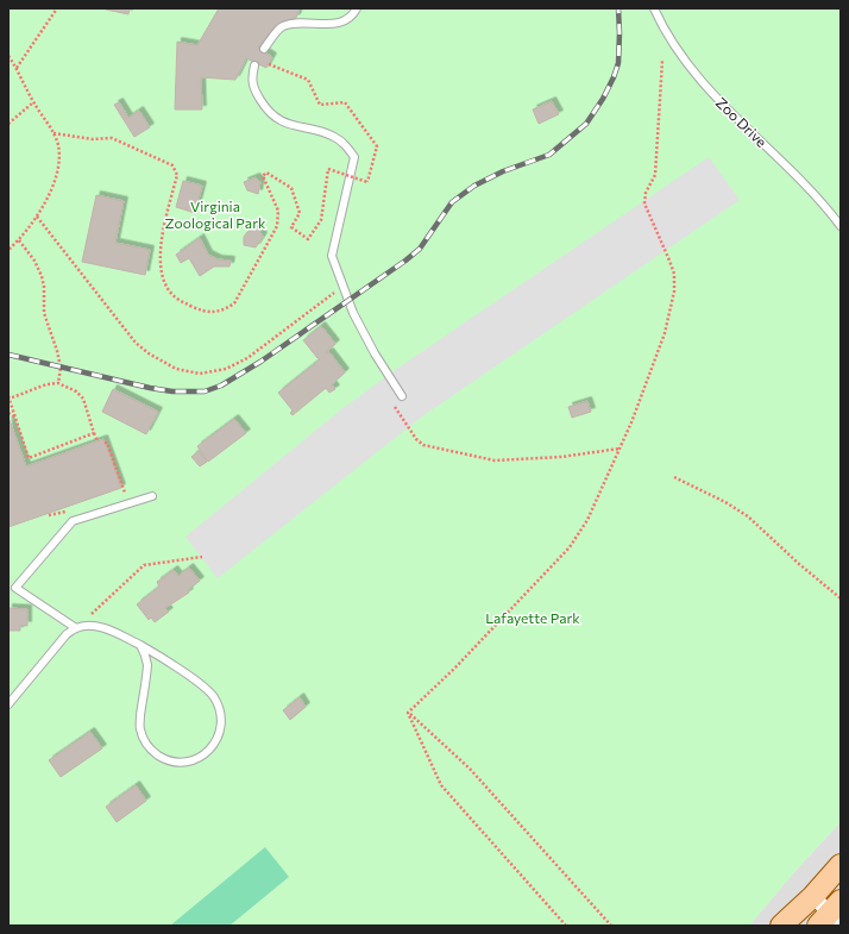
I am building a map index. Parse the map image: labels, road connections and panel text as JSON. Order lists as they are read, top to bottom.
{
  "streets": {
    "lane": ["Zoo Drive"]
  },
  "parks": ["Virginia Zoological Park", "Lafayette Park"]
}
